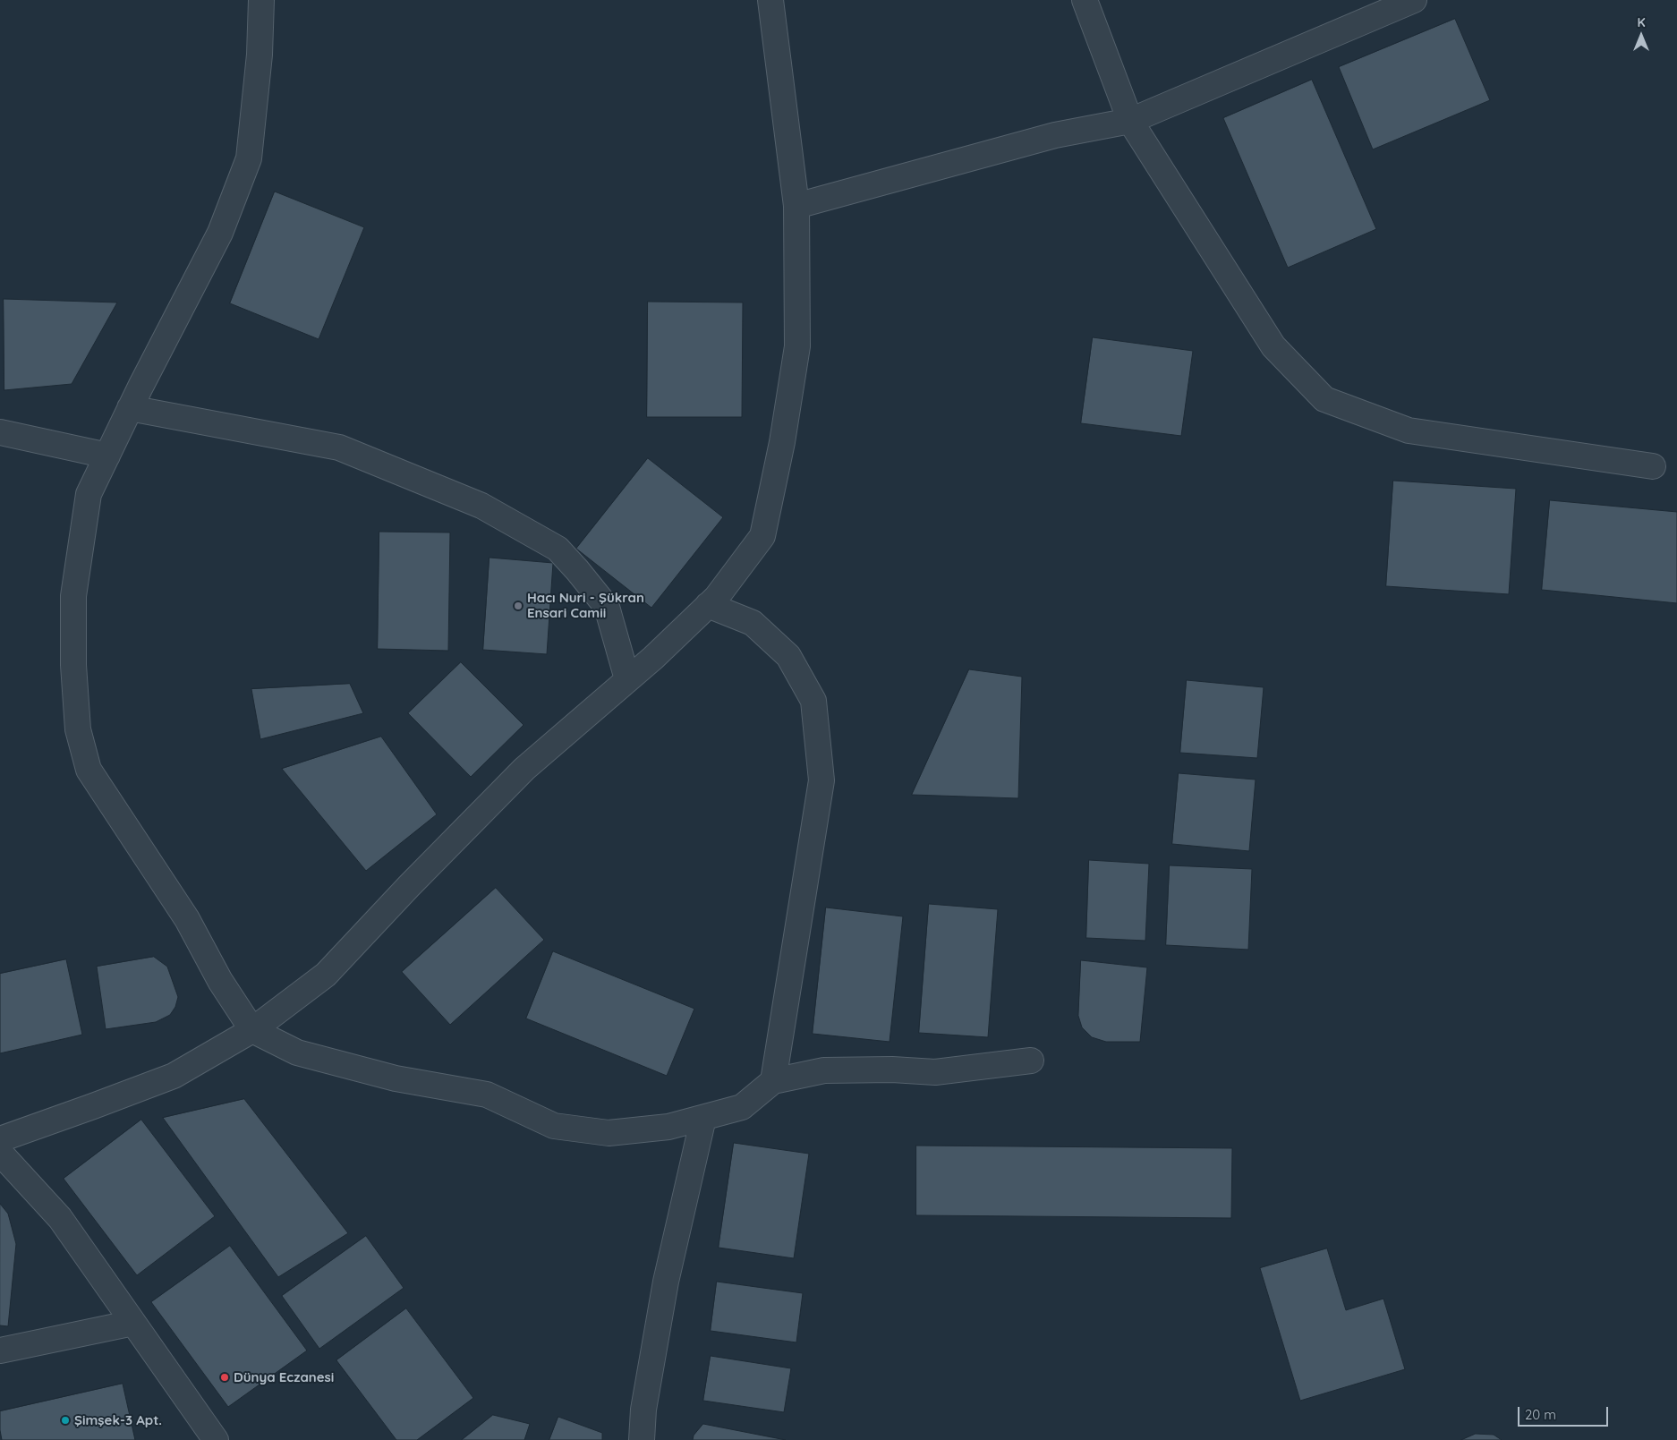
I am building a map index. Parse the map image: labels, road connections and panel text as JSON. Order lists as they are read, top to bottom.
{
  "places": ["Hacı Nuri - Şükran Ensari Camii", "Dünya Eczanesi", "Şimşek-3 Apt."],
  "scale_bar": "20 m",
  "north": "top"
}
